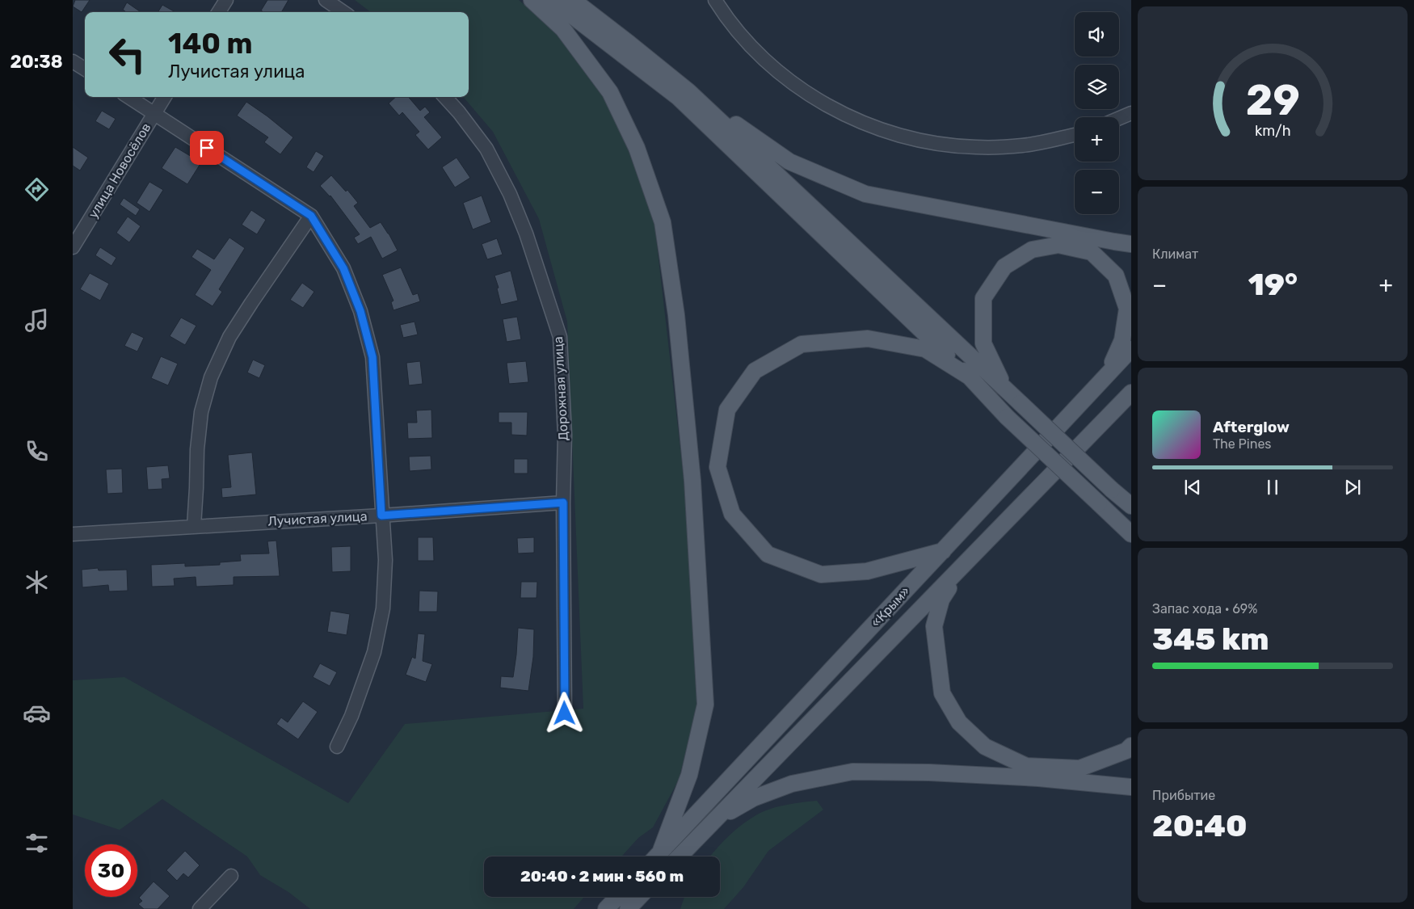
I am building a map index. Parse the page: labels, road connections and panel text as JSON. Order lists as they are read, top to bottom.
{
  "streets": {
    "main road": ["«Крым»"],
    "street": ["улица Новосёлов", "Дорожная улица", "Лучистая улица"]
  },
  "crossings": [
    ["Дорожная улица", "Лучистая улица"]
  ],
  "page": {
    "tabs": "20:38",
    "map_buttons": ["+", "−"],
    "turn": ["140 m", "Лучистая улица"],
    "tile": [
      "Климат",
      ["Запас хода · 69%", "345 km"],
      ["Прибытие", "20:40"]
    ],
    "heat": ["−", "19°", "+"],
    "song": ["Afterglow", "The Pines"],
    "limit": "30",
    "trip": "20:40 · 2 мин · 560 m",
    "gauge": ["29", "km/h"]
  }
}
